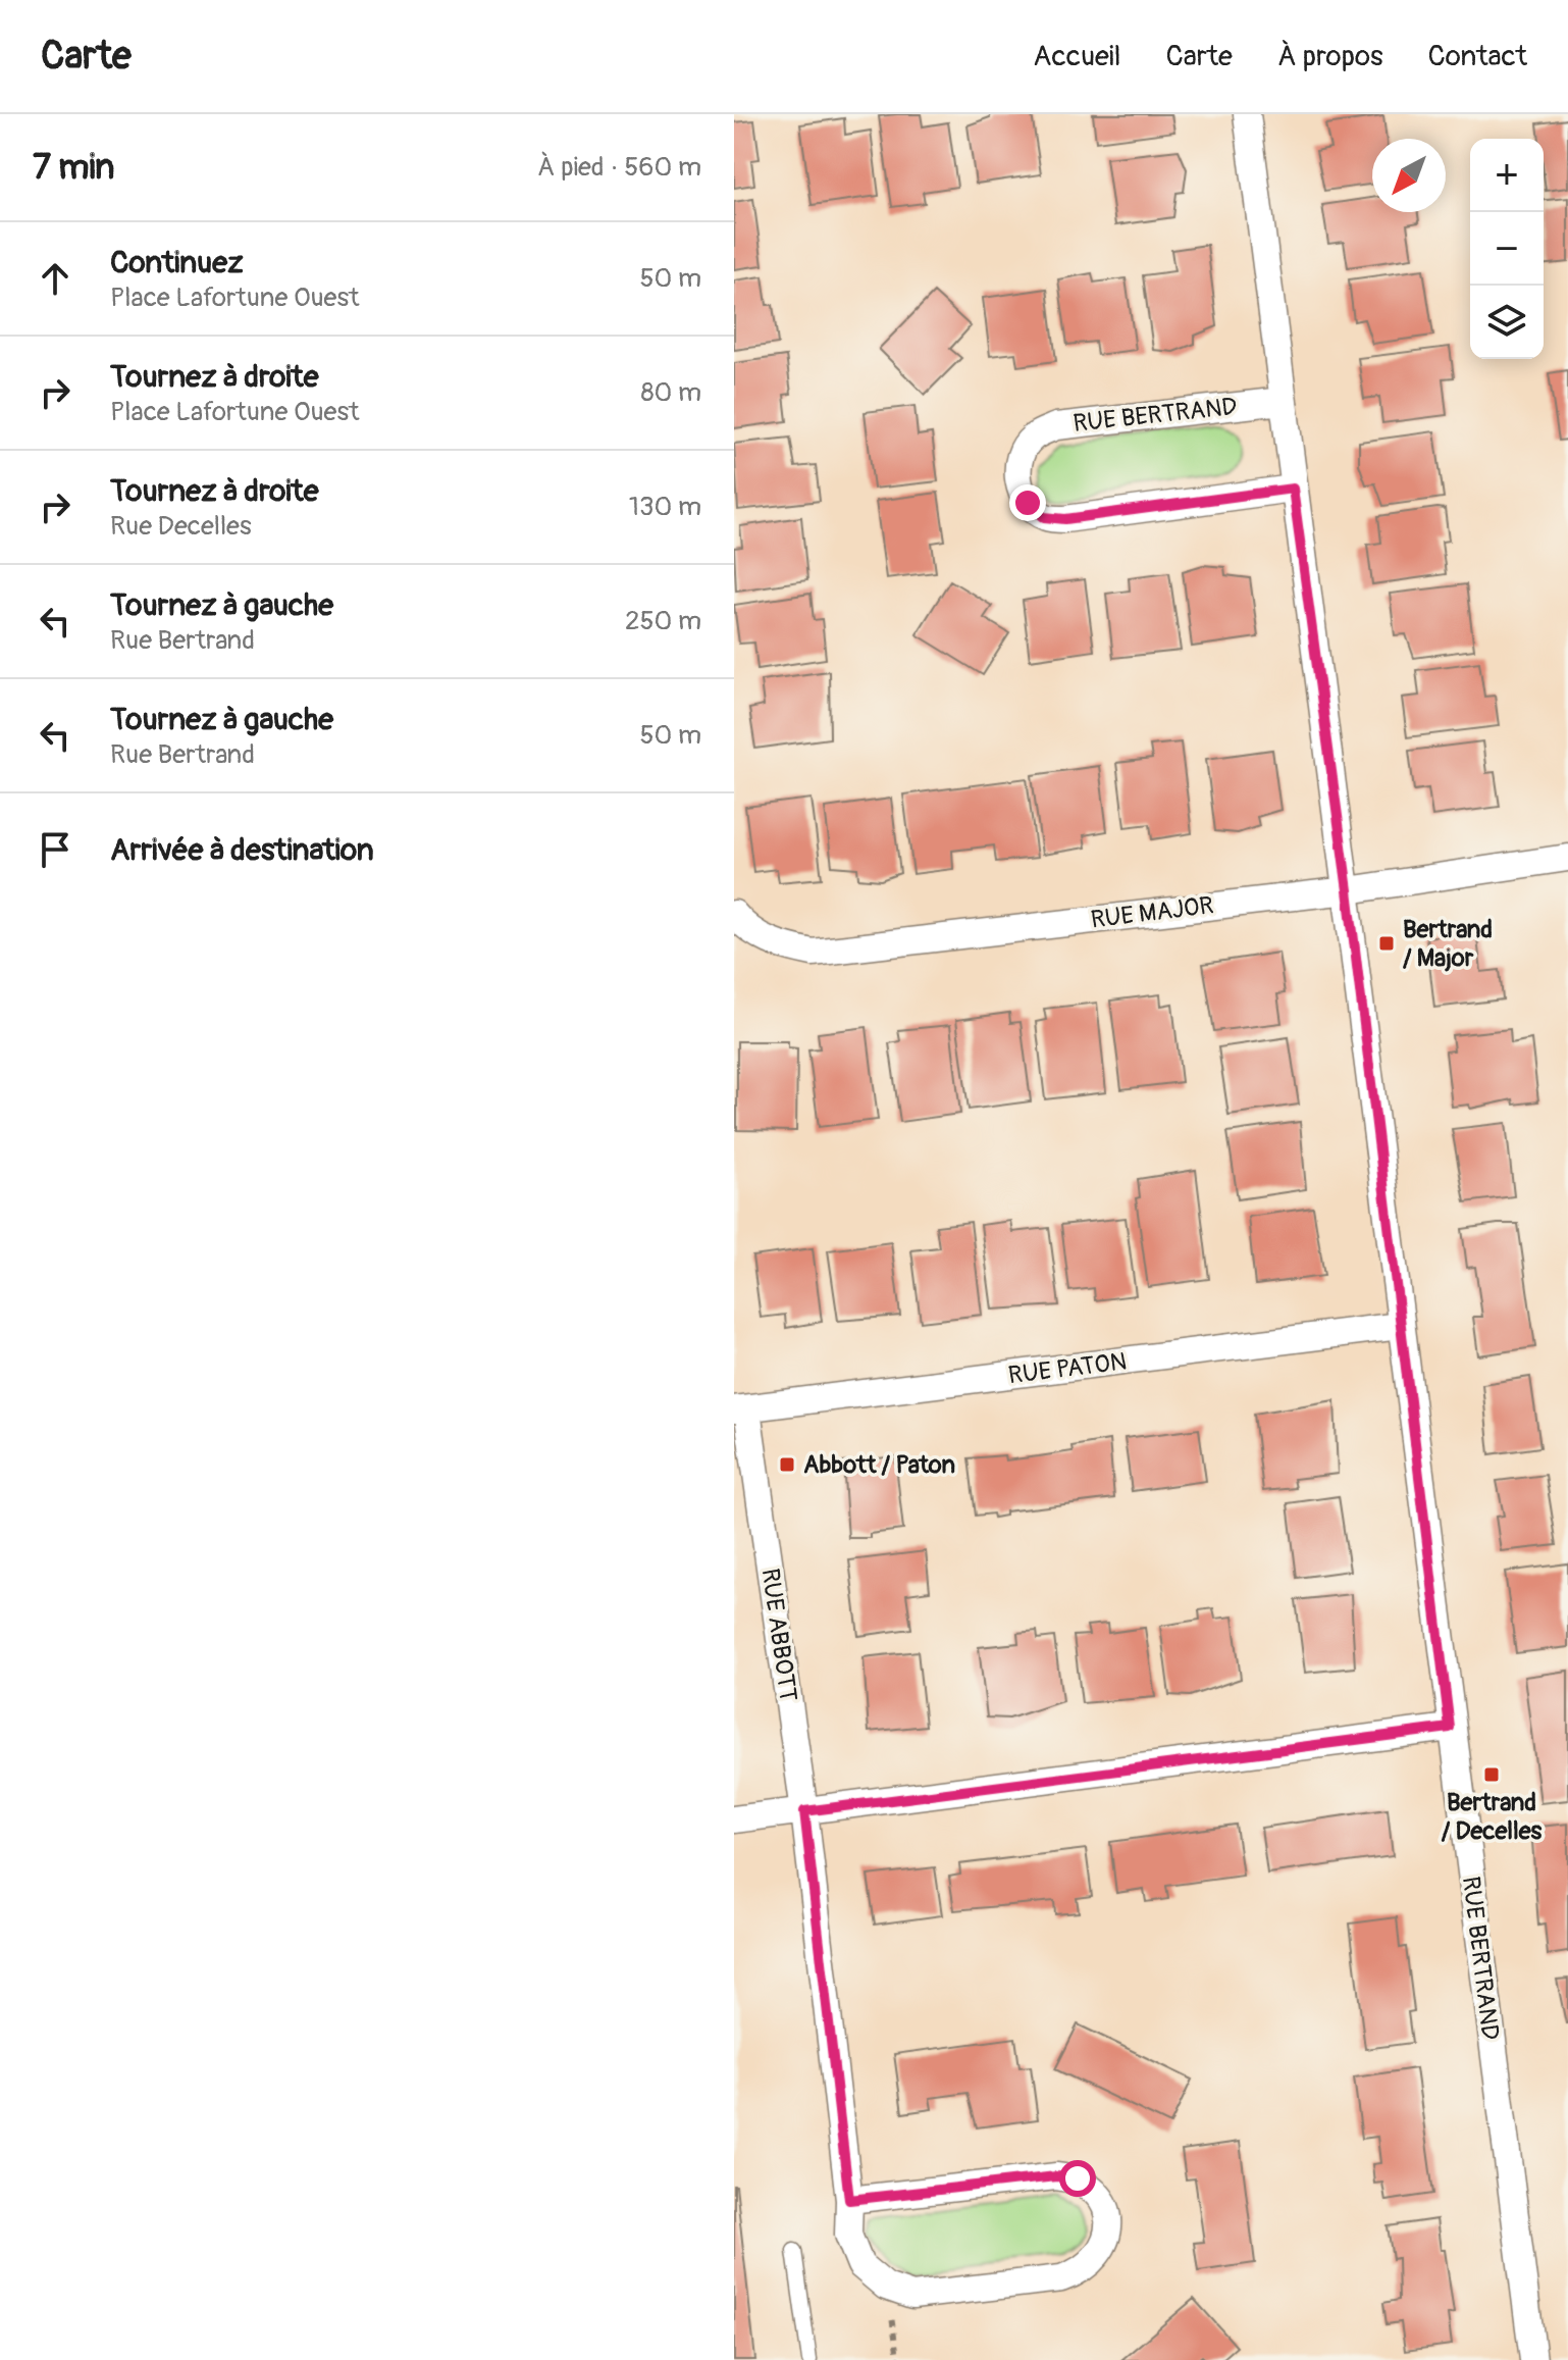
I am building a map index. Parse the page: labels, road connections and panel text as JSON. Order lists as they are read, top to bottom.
{
  "streets": {
    "street": [
      "RUE BERTRAND",
      "RUE MAJOR",
      "RUE PATON",
      "RUE ABBOTT"
    ]
  },
  "crossings": [
    ["RUE BERTRAND", "RUE MAJOR"],
    ["RUE BERTRAND", "RUE PATON"],
    ["RUE PATON", "RUE ABBOTT"]
  ],
  "places": {
    "transit": ["Bertrand / Major", "Abbott / Paton", "Bertrand / Decelles"]
  },
  "north": "bottom left",
  "page": {
    "header": "Carte",
    "nav": [
      "Accueil",
      "Carte",
      "À propos",
      "Contact"
    ],
    "heading": ["7 min", "À pied · 560 m"],
    "map_buttons": ["+", "−"],
    "list": [
      ["Continuez", "Place Lafortune Ouest", "50 m"],
      ["Tournez à droite", "Place Lafortune Ouest", "80 m"],
      ["Tournez à droite", "Rue Decelles", "130 m"],
      ["Tournez à gauche", "Rue Bertrand", "250 m"],
      ["Tournez à gauche", "Rue Bertrand", "50 m"],
      "Arrivée à destination"
    ]
  }
}
